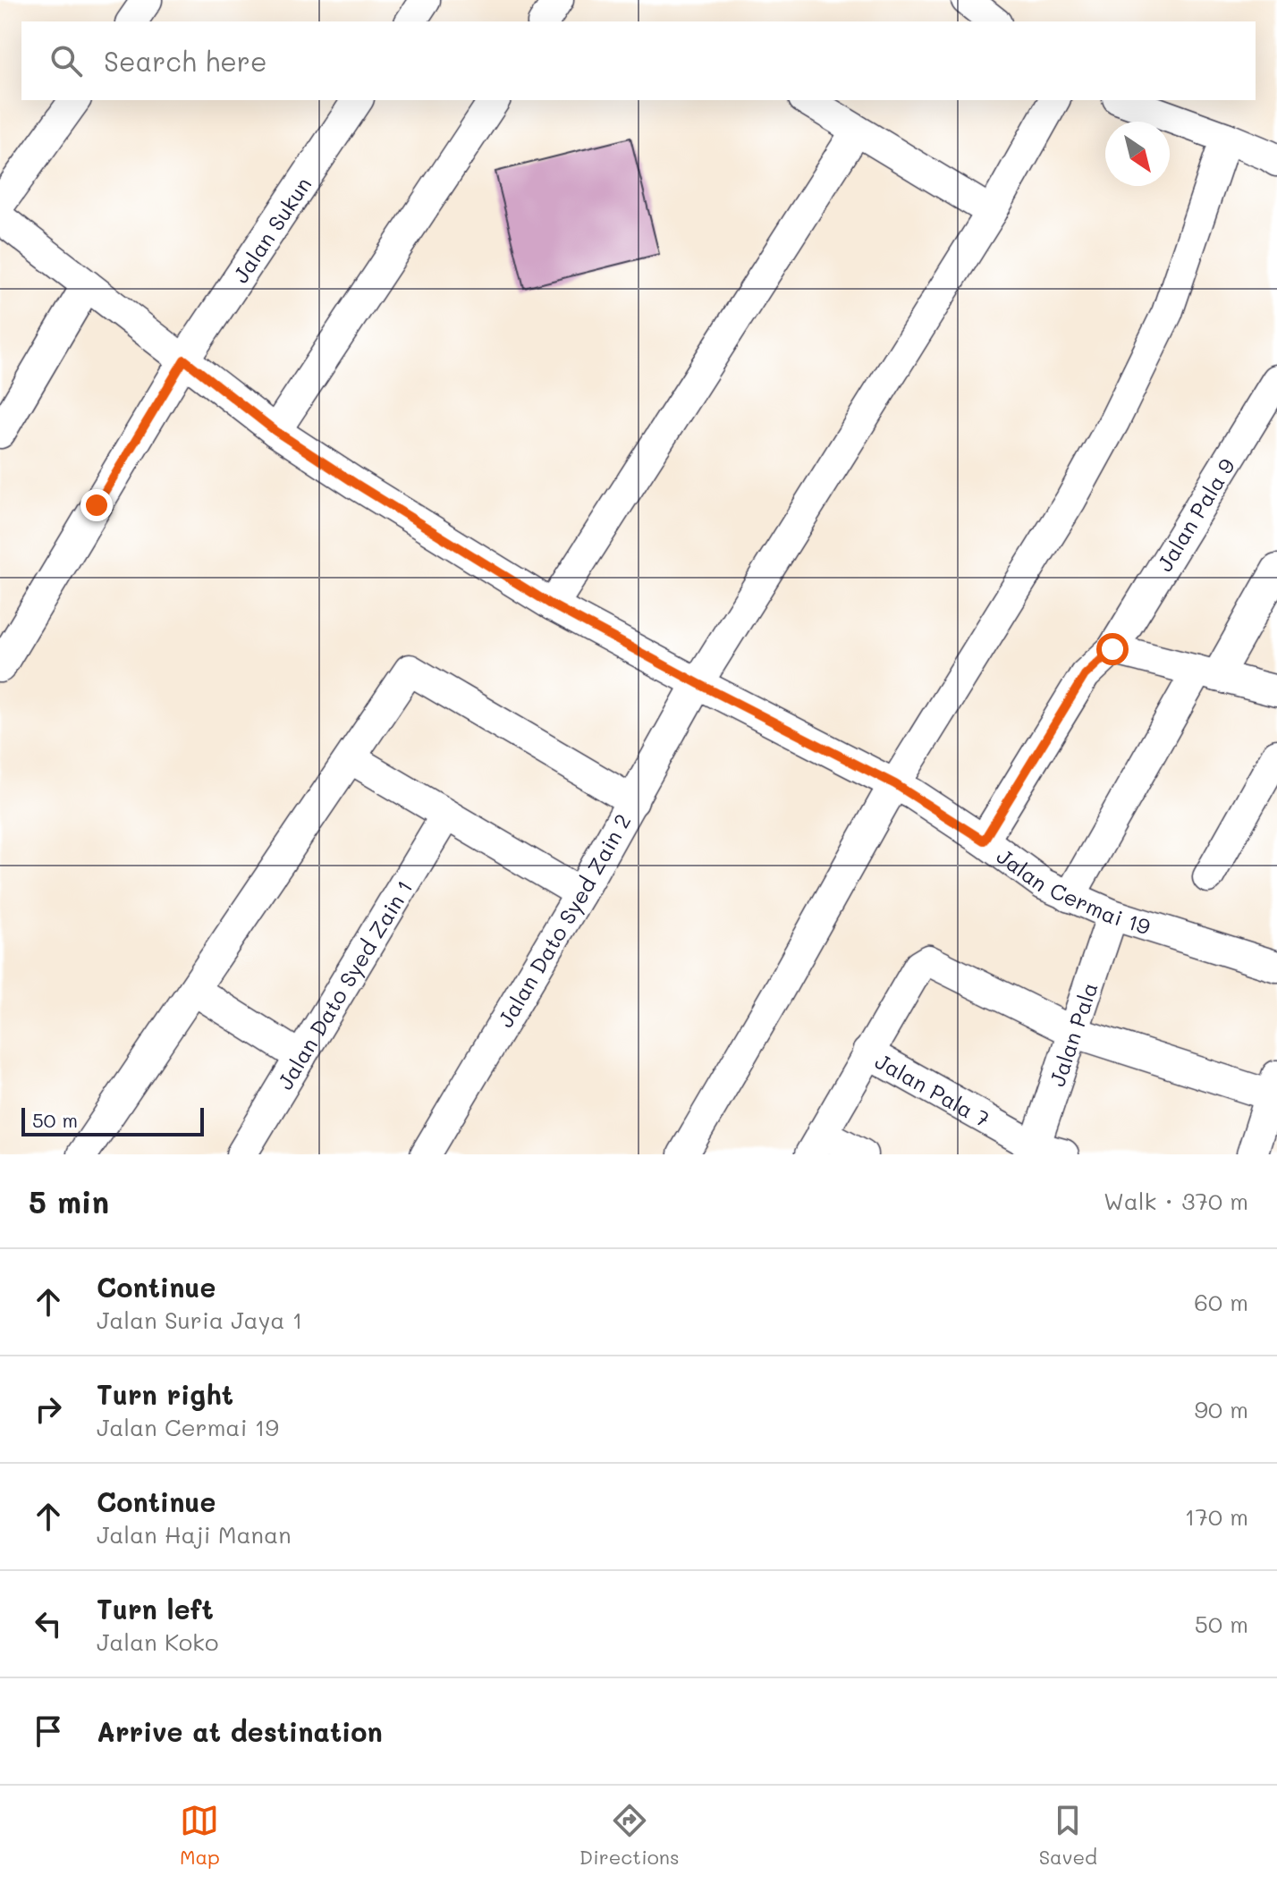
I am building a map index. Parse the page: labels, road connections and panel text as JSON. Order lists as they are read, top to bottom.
{
  "streets": {
    "street": [
      "Jalan Sukun",
      "Jalan Pala 9",
      "Jalan Cermai 19",
      "Jalan Dato Syed Zain 2",
      "Jalan Dato Syed Zain 1",
      "Jalan Pala",
      "Jalan Pala 7"
    ]
  },
  "crossings": [
    ["Jalan Sukun", "Jalan Cermai 19"],
    ["Jalan Pala 9", "Jalan Cermai 19"],
    ["Jalan Cermai 19", "Jalan Dato Syed Zain 2"],
    ["Jalan Cermai 19", "Jalan Pala"],
    ["Jalan Pala", "Jalan Pala 7"]
  ],
  "scale_bar": "50 m",
  "north": "bottom right",
  "page": {
    "search": "Search here",
    "scale": "50 m",
    "heading": ["5 min", "Walk · 370 m"],
    "list": [
      ["Continue", "Jalan Suria Jaya 1", "60 m"],
      ["Turn right", "Jalan Cermai 19", "90 m"],
      ["Continue", "Jalan Haji Manan", "170 m"],
      ["Turn left", "Jalan Koko", "50 m"],
      "Arrive at destination"
    ],
    "nav": ["Map", "Directions", "Saved"]
  }
}
